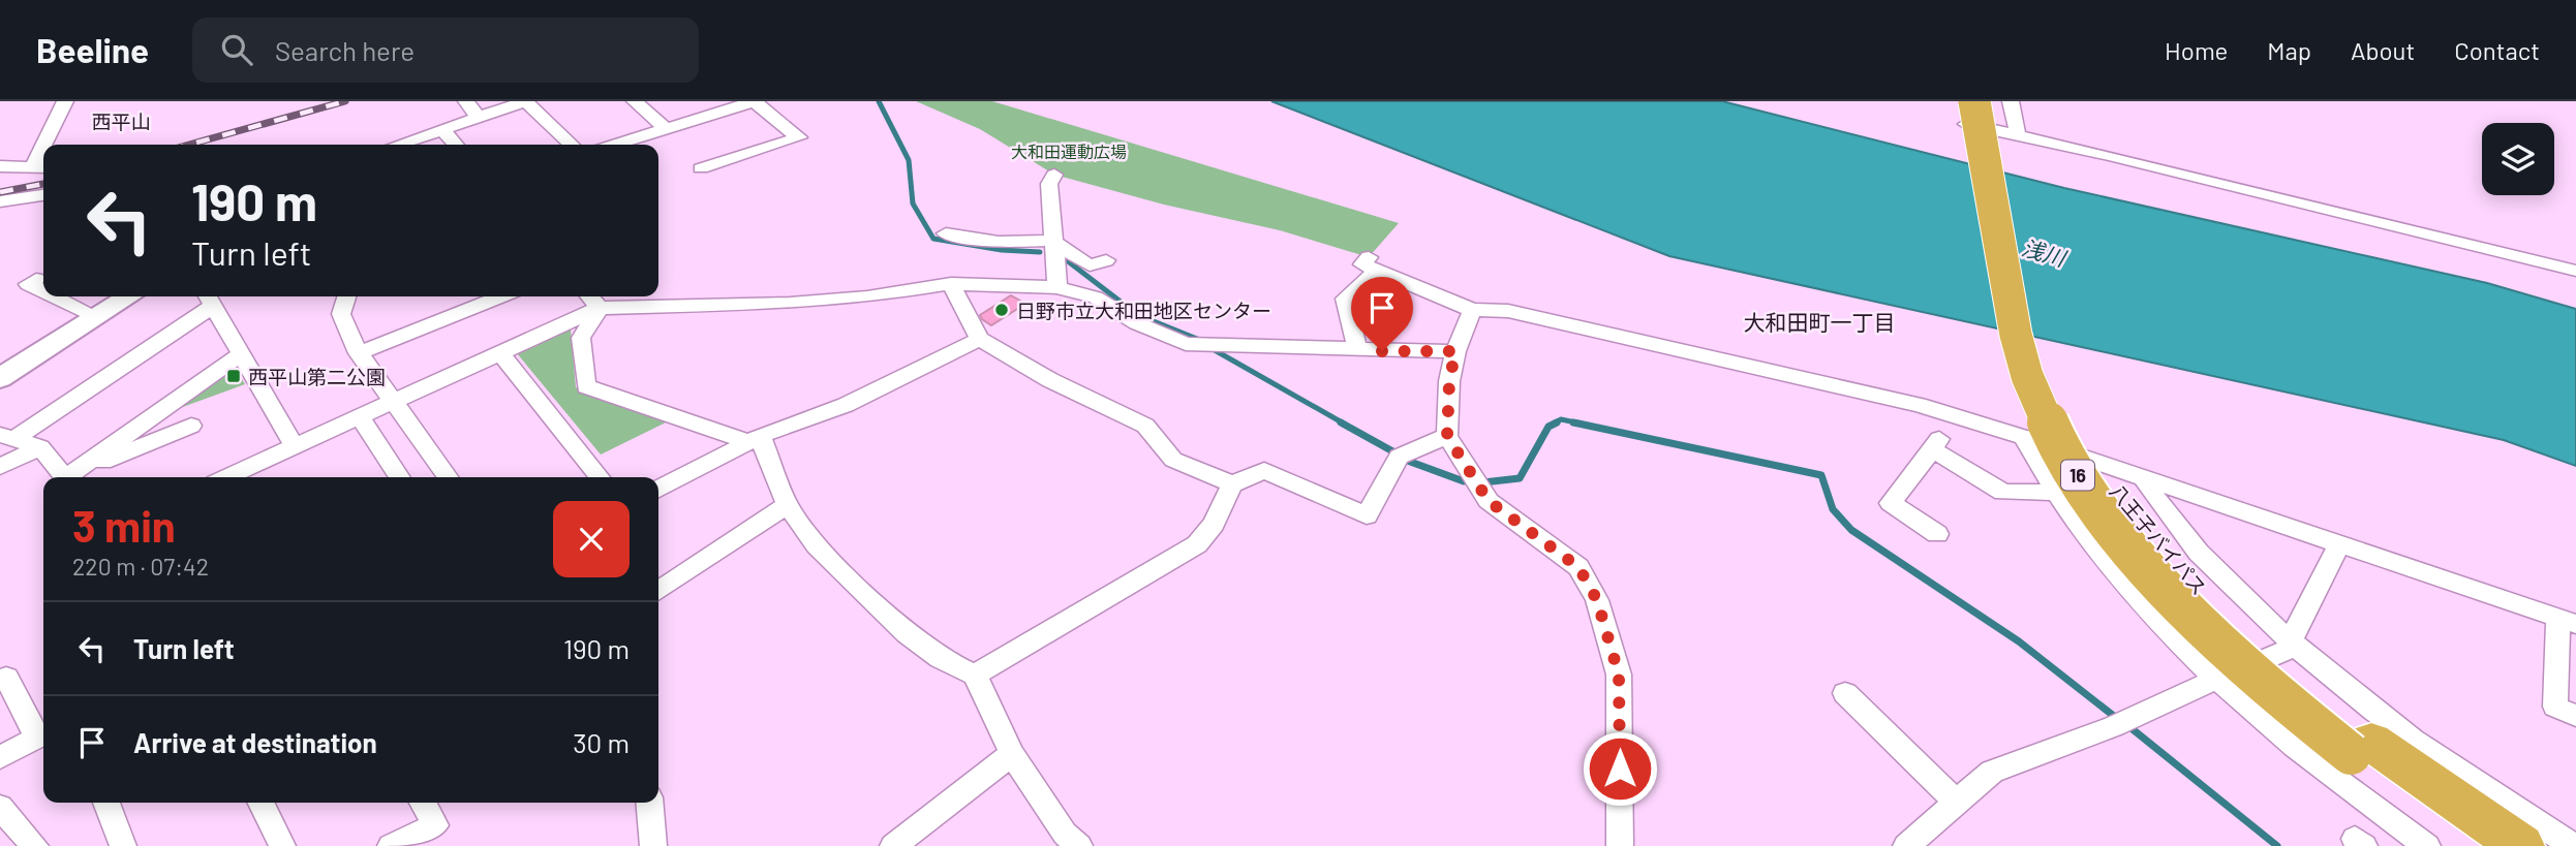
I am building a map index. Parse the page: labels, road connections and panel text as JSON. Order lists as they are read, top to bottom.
{
  "streets": {
    "highway": ["16", "八王子バイパス"]
  },
  "districts": ["西平山", "大和田町一丁目"],
  "water": ["浅川"],
  "parks": ["大和田運動広場"],
  "places": {
    "other": ["日野市立大和田地区センター"],
    "transit": ["西平山第二公園"]
  },
  "page": {
    "header": "Beeline",
    "search": "Search here",
    "nav": [
      "Home",
      "Map",
      "About",
      "Contact"
    ],
    "turn": ["190 m", "Turn left"],
    "heading": ["3 min", "220 m · 07:42"],
    "list": [
      {
        "name": "Turn left",
        "value": "190 m"
      },
      {
        "name": "Arrive at destination",
        "value": "30 m"
      }
    ]
  }
}
